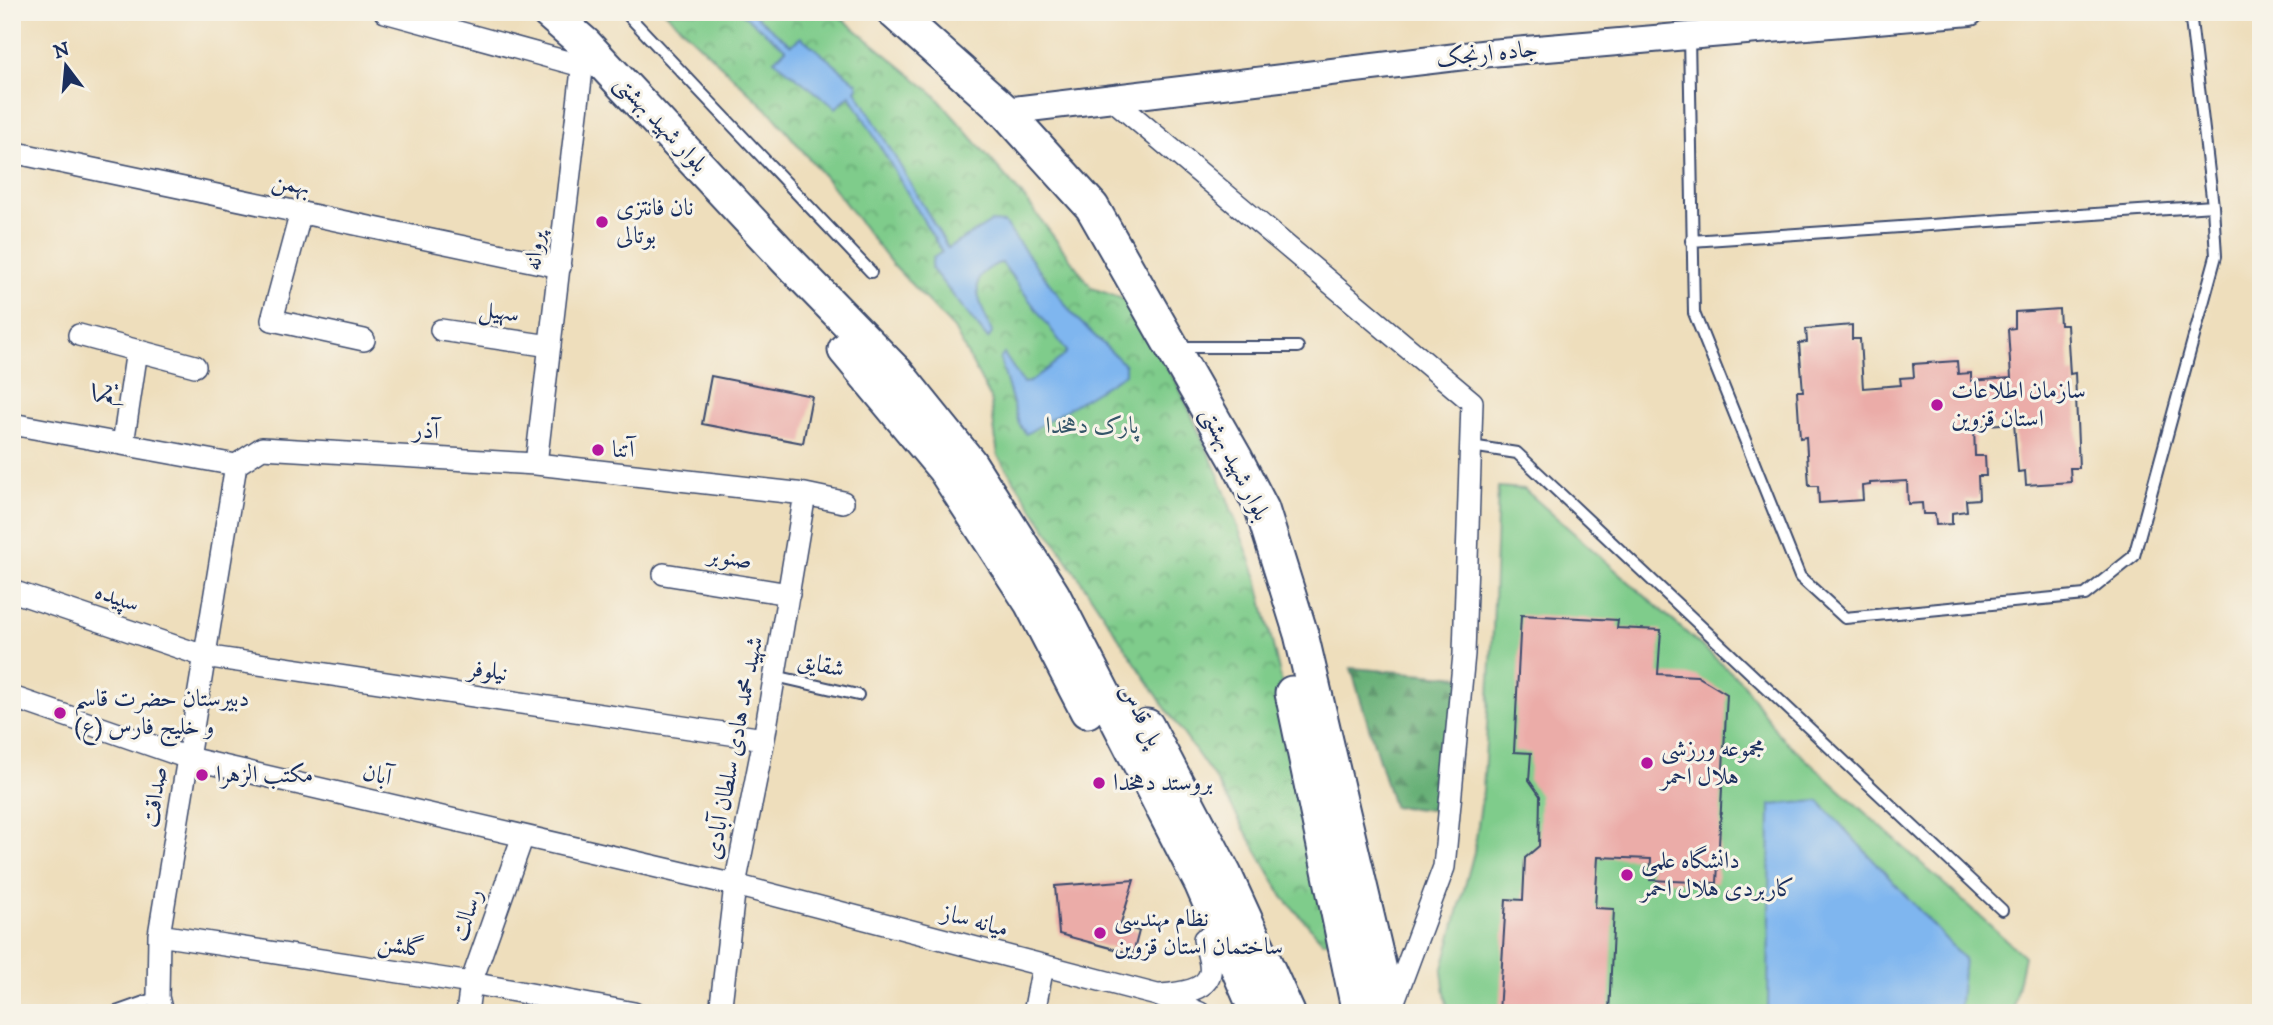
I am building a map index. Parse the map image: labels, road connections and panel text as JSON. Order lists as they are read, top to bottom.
{
  "streets": {
    "main road": ["بلوار شهید بهشتی", "پل قدس"],
    "street": [
      "جاده ارنجک",
      "بهمن",
      "پروانه",
      "سهیل",
      "یکم",
      "آذر",
      "صنوبر",
      "سپیده",
      "نیلوفر",
      "شهید محمد هادی سلطان آبادی",
      "آبان",
      "صداقت",
      "رسالت",
      "میانه ساز",
      "گلشن"
    ],
    "lane": ["شقایق"]
  },
  "crossings": [
    ["جاده ارنجک", "بلوار شهید بهشتی"],
    ["بلوار شهید بهشتی", "پروانه"],
    ["بلوار شهید بهشتی", "پل قدس"],
    ["بهمن", "پروانه"],
    ["پروانه", "سهیل"],
    ["پروانه", "آذر"],
    ["آذر", "شهید محمد هادی سلطان آبادی"],
    ["آذر", "صداقت"],
    ["صنوبر", "شهید محمد هادی سلطان آبادی"],
    ["سپیده", "نیلوفر"],
    ["سپیده", "صداقت"],
    ["شقایق", "شهید محمد هادی سلطان آبادی"],
    ["نیلوفر", "شهید محمد هادی سلطان آبادی"],
    ["نیلوفر", "صداقت"],
    ["شهید محمد هادی سلطان آبادی", "آبان"],
    ["شهید محمد هادی سلطان آبادی", "میانه ساز"],
    ["آبان", "صداقت"],
    ["آبان", "رسالت"],
    ["آبان", "میانه ساز"],
    ["صداقت", "گلشن"],
    ["رسالت", "گلشن"]
  ],
  "parks": ["پارک دهخدا"],
  "places": [
    "نان فانتزی بوتالی",
    "سازمان اطلاعات استان قزوین",
    "آتنا",
    "دبیرستان حضرت قاسم (ع) و خلیج فارس",
    "مجموعه ورزشی هلال احمر",
    "مکتب الزهرا",
    "بروستد دهخدا",
    "دانشگاه علمی کاربردی هلال احمر",
    "نظام مهندسی ساختمان استان قزوین"
  ],
  "north": "top"
}
